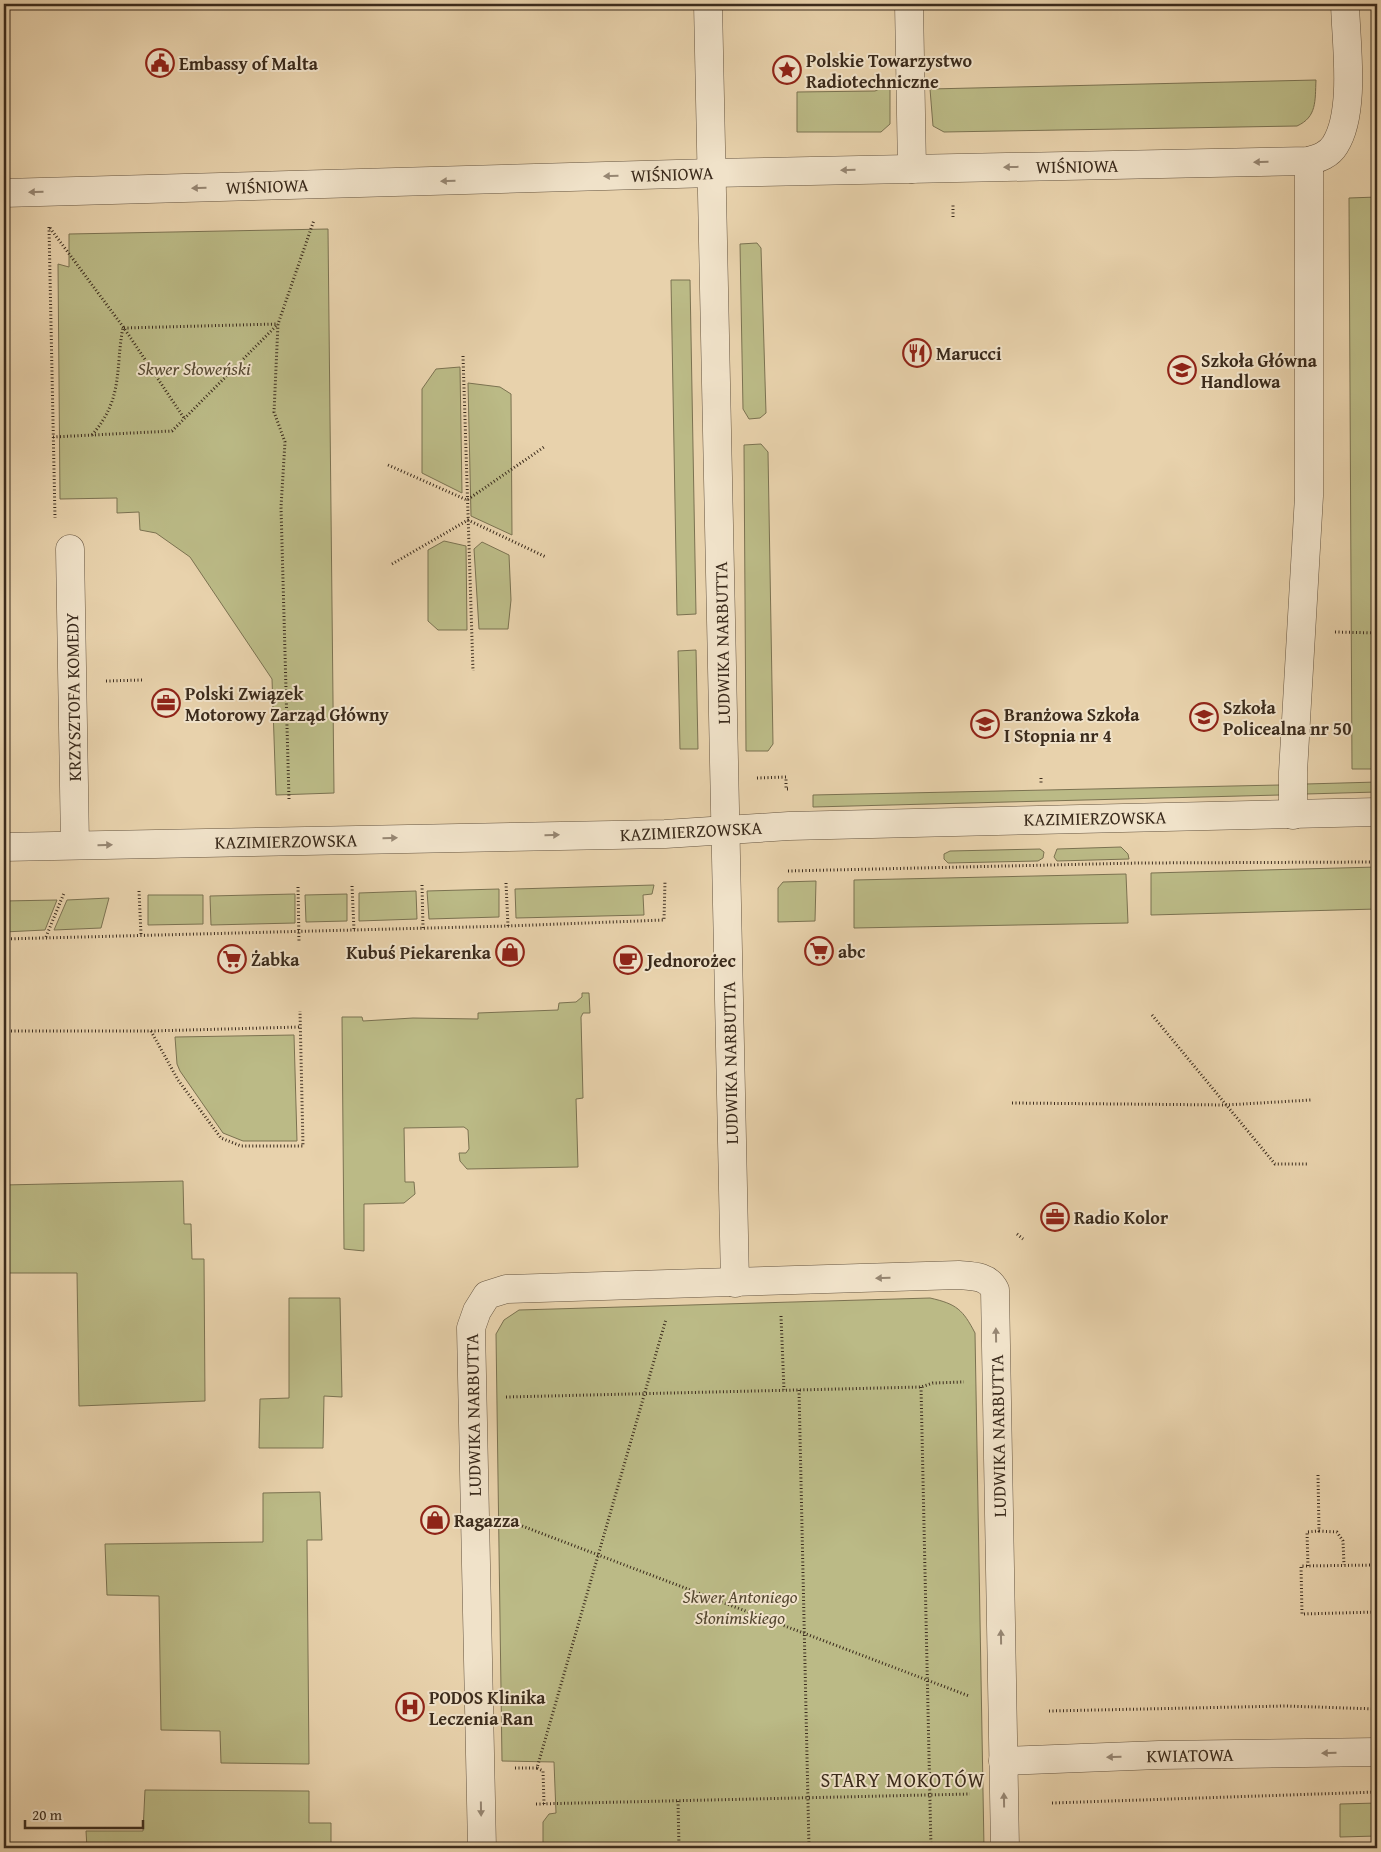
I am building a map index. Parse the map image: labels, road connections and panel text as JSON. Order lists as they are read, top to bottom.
{
  "streets": {
    "street": [
      "WIŚNIOWA",
      "LUDWIKA NARBUTTA",
      "KRZYSZTOFA KOMEDY",
      "KAZIMIERZOWSKA",
      "KWIATOWA"
    ]
  },
  "crossings": [
    ["WIŚNIOWA", "LUDWIKA NARBUTTA"],
    ["LUDWIKA NARBUTTA", "KAZIMIERZOWSKA"],
    ["LUDWIKA NARBUTTA", "KWIATOWA"],
    ["KRZYSZTOFA KOMEDY", "KAZIMIERZOWSKA"]
  ],
  "one_way": ["WIŚNIOWA", "KAZIMIERZOWSKA", "KWIATOWA"],
  "districts": ["STARY MOKOTÓW"],
  "parks": ["Skwer Słoweński", "Skwer Antoniego Słonimskiego"],
  "places": {
    "public building": ["Embassy of Malta"],
    "place": ["Polskie Towarzystwo Radiotechniczne"],
    "restaurant": ["Marucci"],
    "school or university": ["Szkoła Główna Handlowa", "Szkoła Policealna nr 50", "Branżowa Szkoła I Stopnia nr 4"],
    "office": ["Polski Związek Motorowy Zarząd Główny", "Radio Kolor"],
    "supermarket": ["abc", "Żabka"],
    "shop": ["Kubuś Piekarenka", "Ragazza"],
    "cafe": ["Jednorożec"],
    "hospital": ["PODOS Klinika Leczenia Ran"]
  },
  "scale_bar": "20 m"
}
